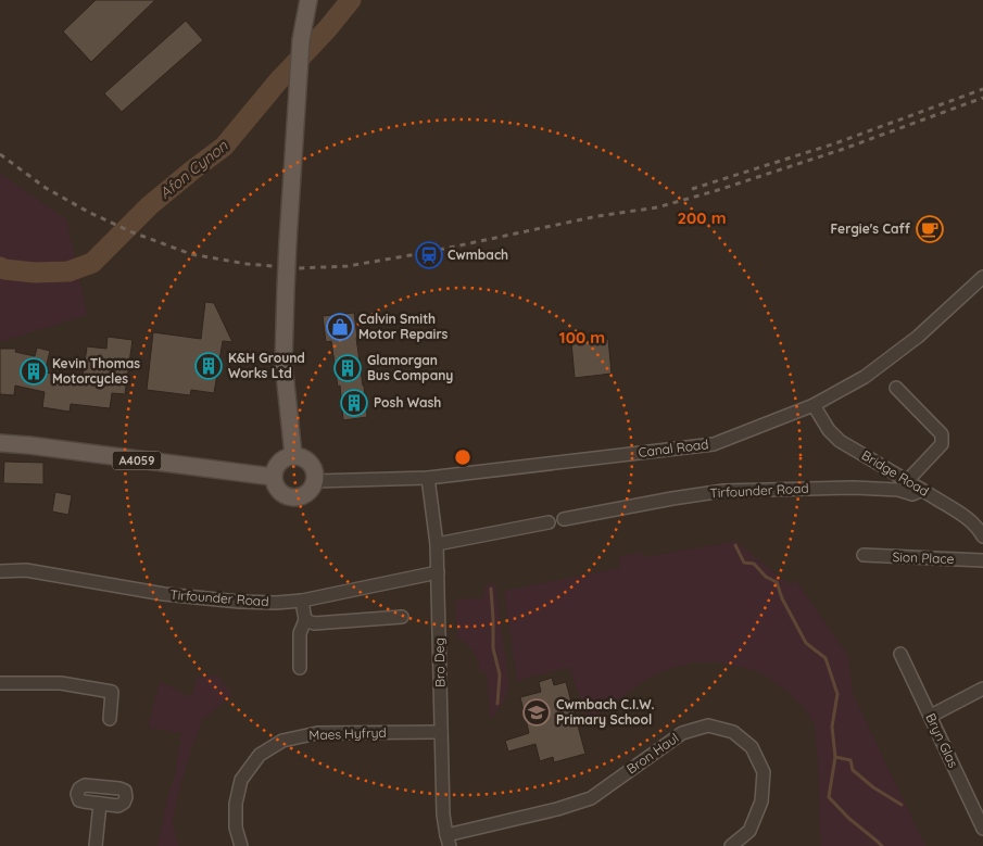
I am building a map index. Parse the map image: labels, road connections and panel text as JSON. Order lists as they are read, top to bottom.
{
  "streets": {
    "main road": ["A4059"],
    "street": [
      "Canal Road",
      "Bridge Road",
      "Tirfounder Road",
      "Sion Place",
      "Bro Deg",
      "Maes Hyfryd",
      "Bryn Glas",
      "Bron Haul"
    ]
  },
  "crossings": [
    ["Canal Road", "A4059"],
    ["Canal Road", "Bridge Road"],
    ["Canal Road", "Bro Deg"],
    ["Bridge Road", "Tirfounder Road"],
    ["Tirfounder Road", "Bro Deg"],
    ["Bro Deg", "Maes Hyfryd"],
    ["Bro Deg", "Bron Haul"]
  ],
  "water": ["Afon Cynon"],
  "places": {
    "cafe": ["Fergie's Caff"],
    "station": ["Cwmbach"],
    "shop": ["Calvin Smith Motor Repairs"],
    "building": [
      "K&H Ground Works Ltd",
      "Glamorgan Bus Company",
      "Kevin Thomas Motorcycles",
      "Posh Wash"
    ],
    "school or university": ["Cwmbach C.I.W. Primary School"]
  },
  "rings": ["200 m", "100 m"]
}
